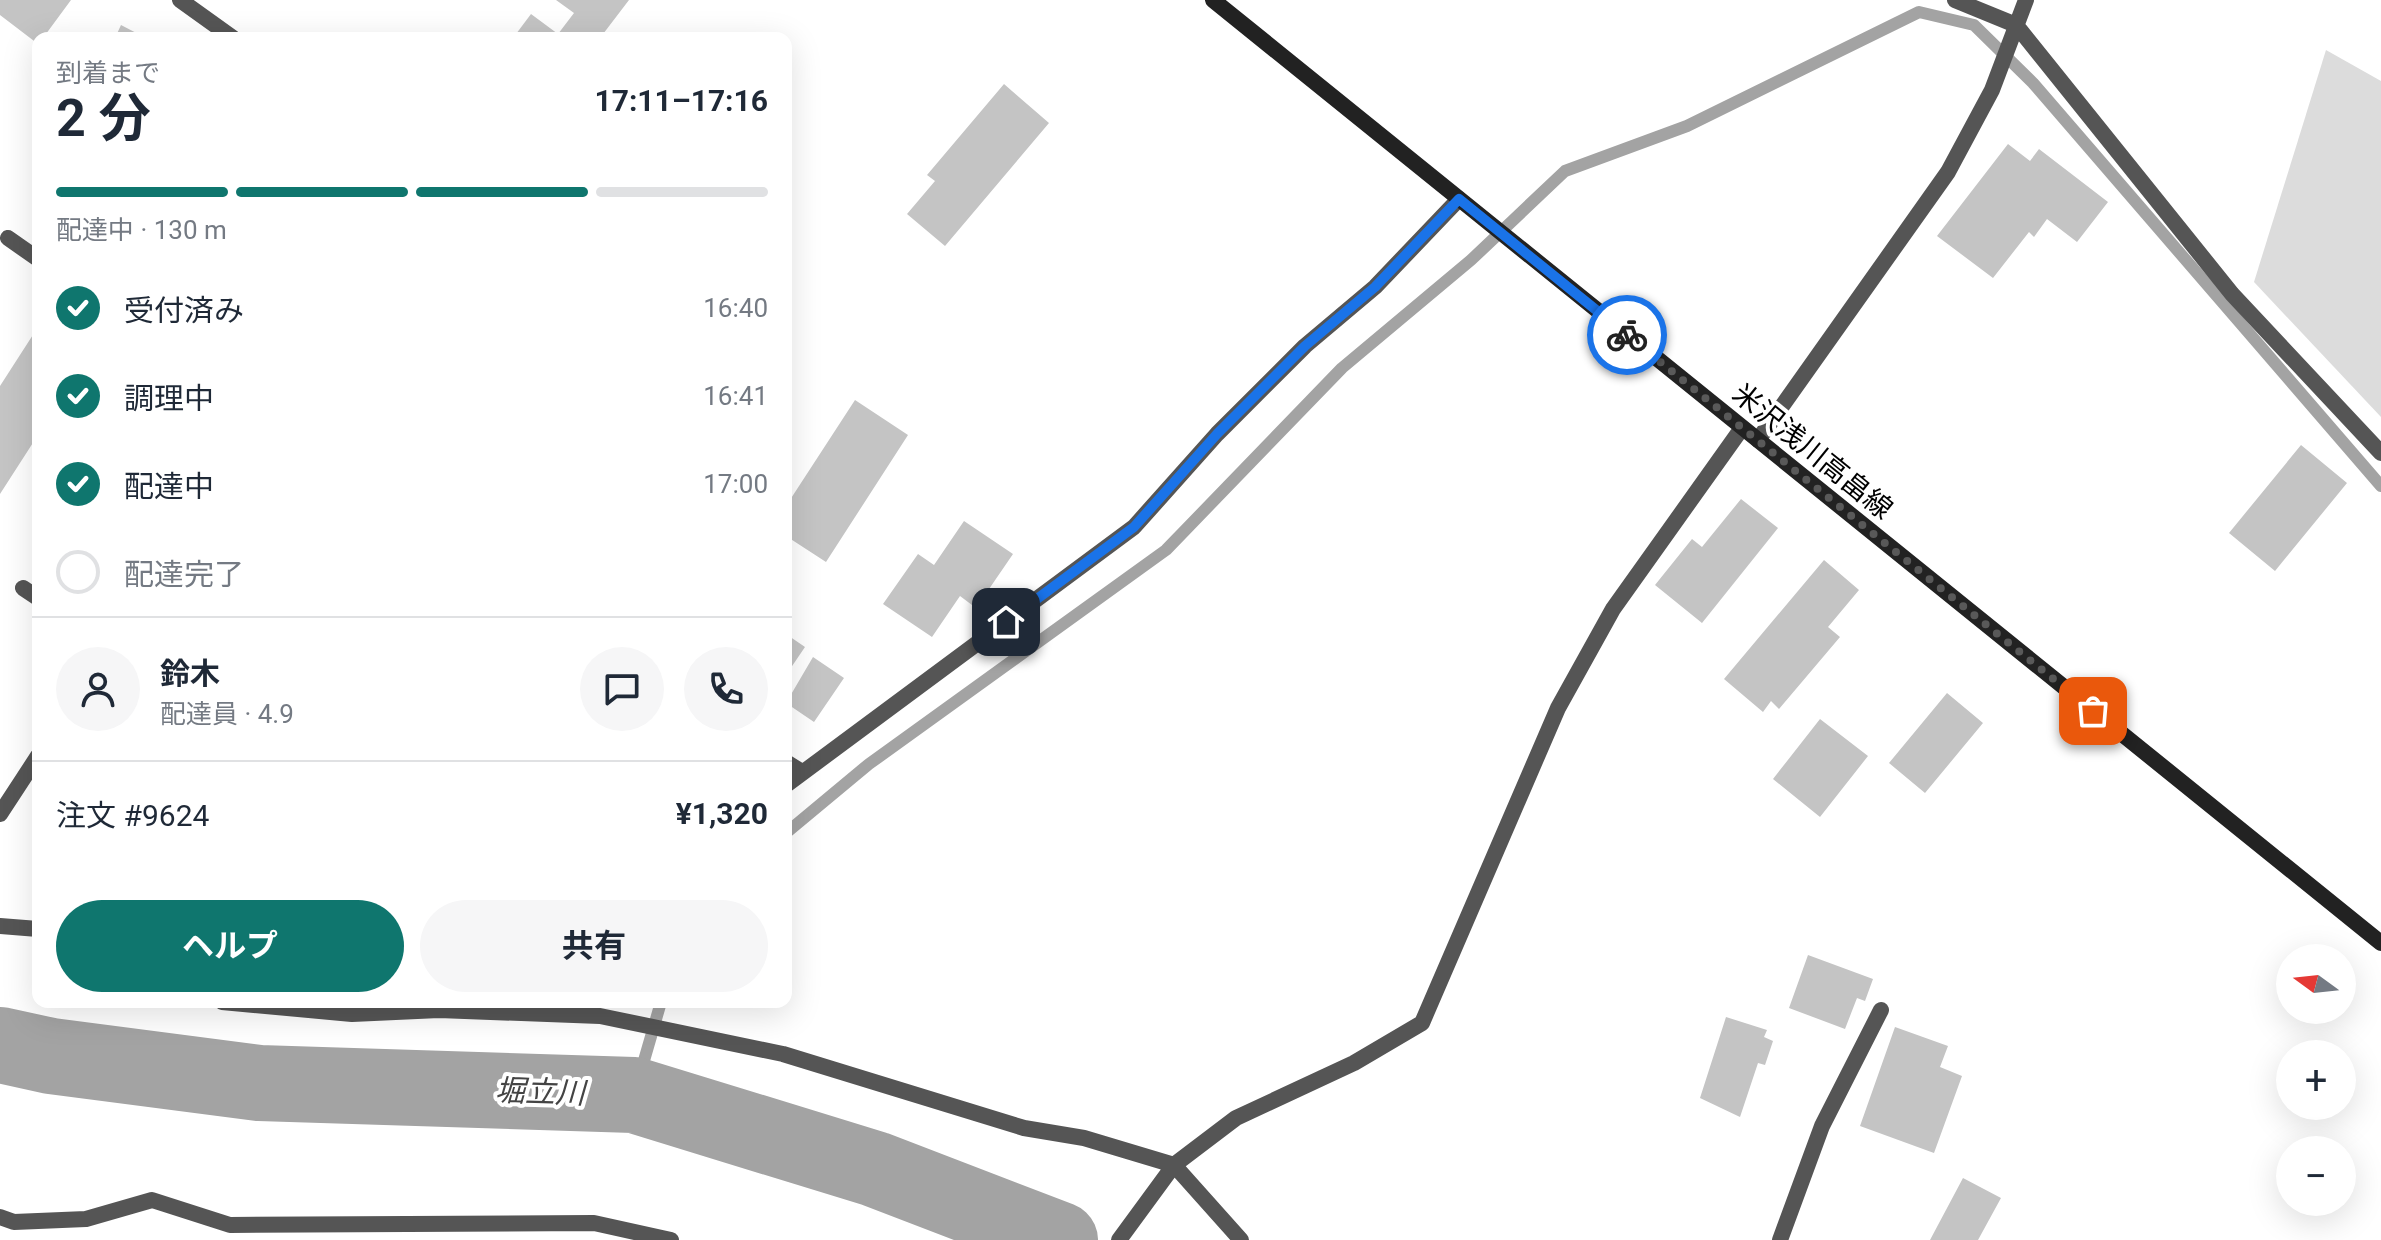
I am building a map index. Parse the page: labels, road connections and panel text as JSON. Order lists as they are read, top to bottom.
{
  "streets": {
    "main road": ["米沢浅川高畠線"]
  },
  "water": ["堀立川"],
  "north": "left",
  "page": {
    "heading": ["2 分", "到着まで", "17:11–17:16"],
    "panel": [
      "鈴木",
      "配達員 · 4.9",
      "注文 #9624",
      "¥1,320"
    ],
    "bar": "配達中 · 130 m",
    "list": [
      ["受付済み", "16:40"],
      ["調理中", "16:41"],
      ["配達中", "17:00"],
      "配達完了"
    ],
    "buttons": ["ヘルプ", "共有"],
    "map_buttons": ["+", "−"]
  }
}
